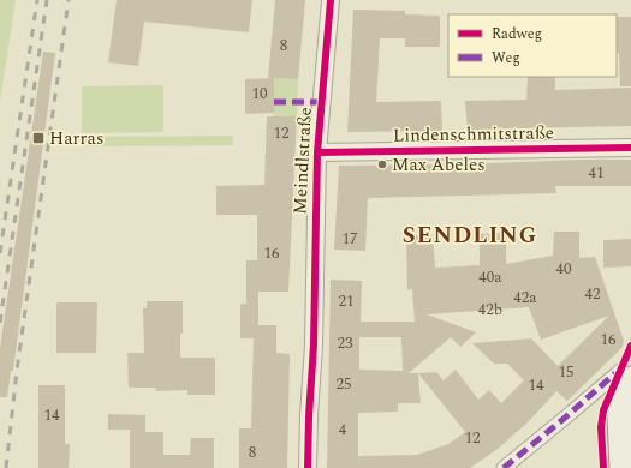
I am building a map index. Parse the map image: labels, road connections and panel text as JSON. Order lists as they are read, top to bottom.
{
  "streets": {
    "street": ["Lindenschmitstraße", "Meindlstraße"]
  },
  "crossings": [
    ["Lindenschmitstraße", "Meindlstraße"]
  ],
  "districts": ["SENDLING"],
  "places": {
    "transit": ["Harras"],
    "other": ["Max Abeles"]
  },
  "house_numbers": [
    "8",
    "10",
    "12",
    "41",
    "17",
    "16",
    "40",
    "40a",
    "42",
    "42a",
    "21",
    "42b",
    "16",
    "23",
    "15",
    "25",
    "14",
    "14",
    "4",
    "12",
    "8"
  ],
  "legend": ["Radweg", "Weg"]
}
